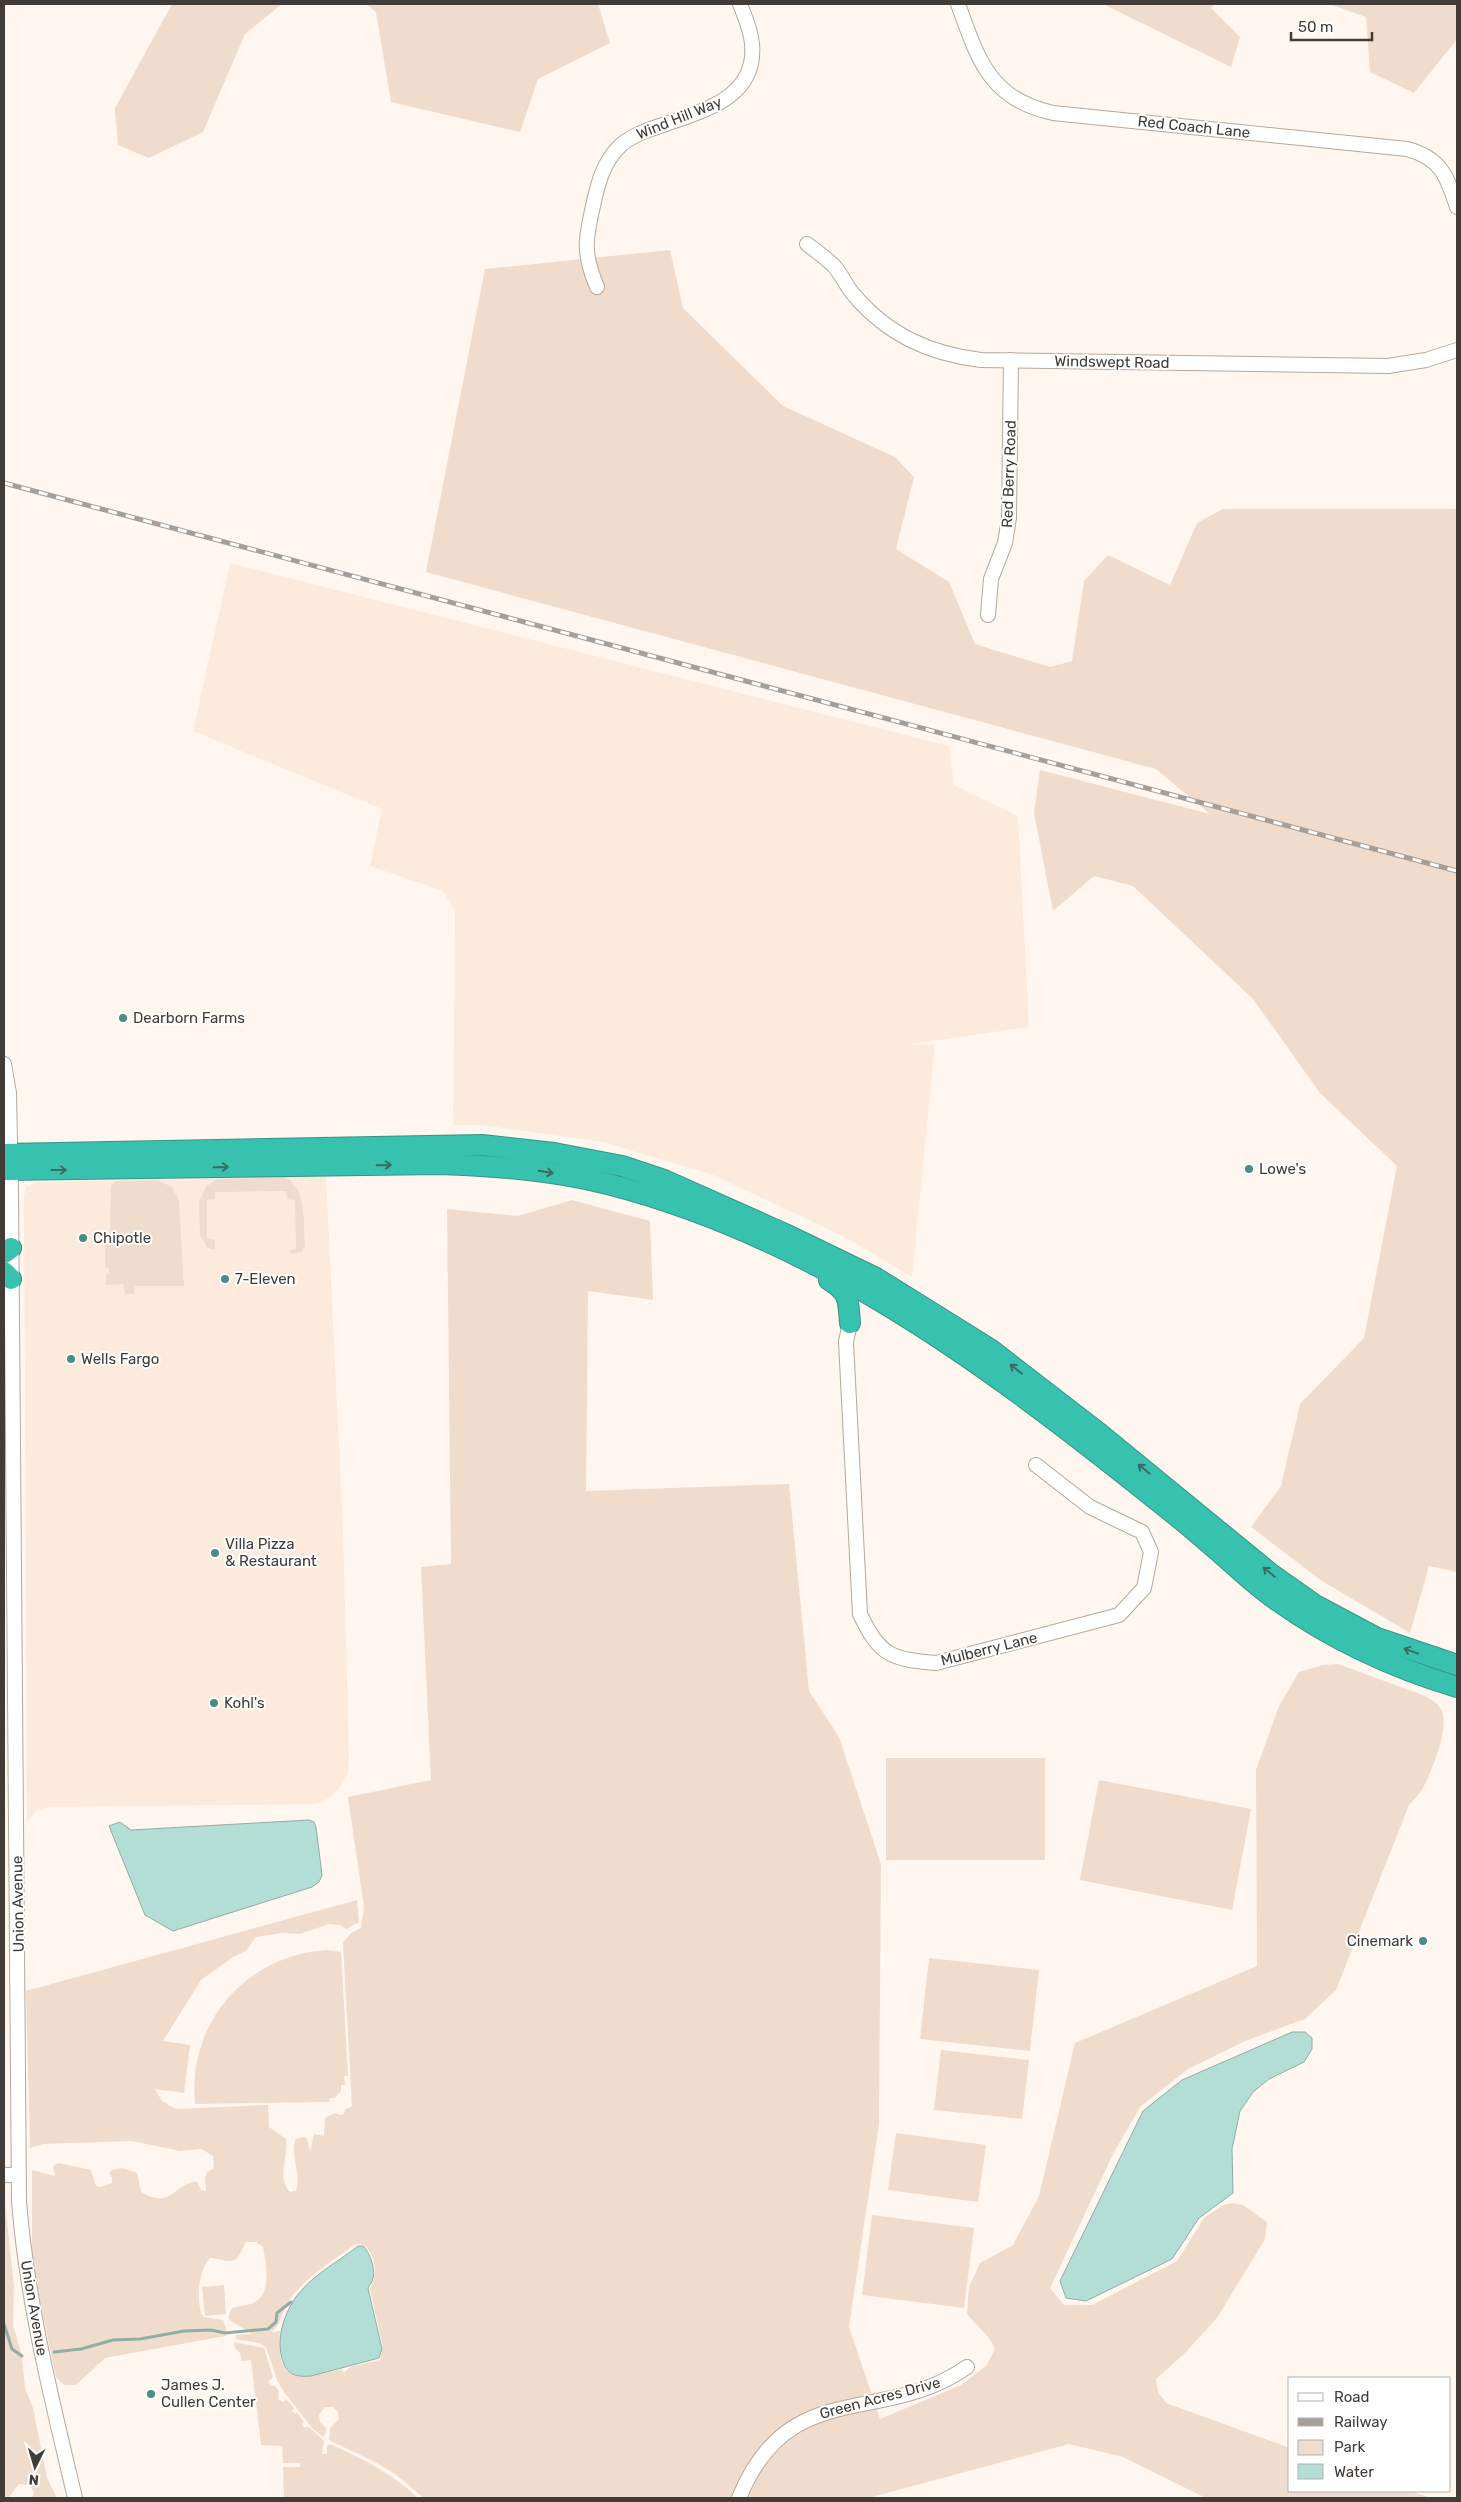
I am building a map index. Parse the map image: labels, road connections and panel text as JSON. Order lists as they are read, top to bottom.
{
  "streets": {
    "street": [
      "Wind Hill Way",
      "Red Coach Lane",
      "Windswept Road",
      "Red Berry Road",
      "Mulberry Lane",
      "Union Avenue",
      "Green Acres Drive"
    ]
  },
  "crossings": [
    ["Windswept Road", "Red Berry Road"]
  ],
  "places": [
    "Dearborn Farms",
    "Lowe's",
    "Chipotle",
    "7-Eleven",
    "Wells Fargo",
    "Villa Pizza & Restaurant",
    "Kohl's",
    "Cinemark",
    "James J. Cullen Center"
  ],
  "legend": [
    "Road",
    "Railway",
    "Park",
    "Water"
  ],
  "scale_bar": "50 m",
  "north": "bottom"
}
